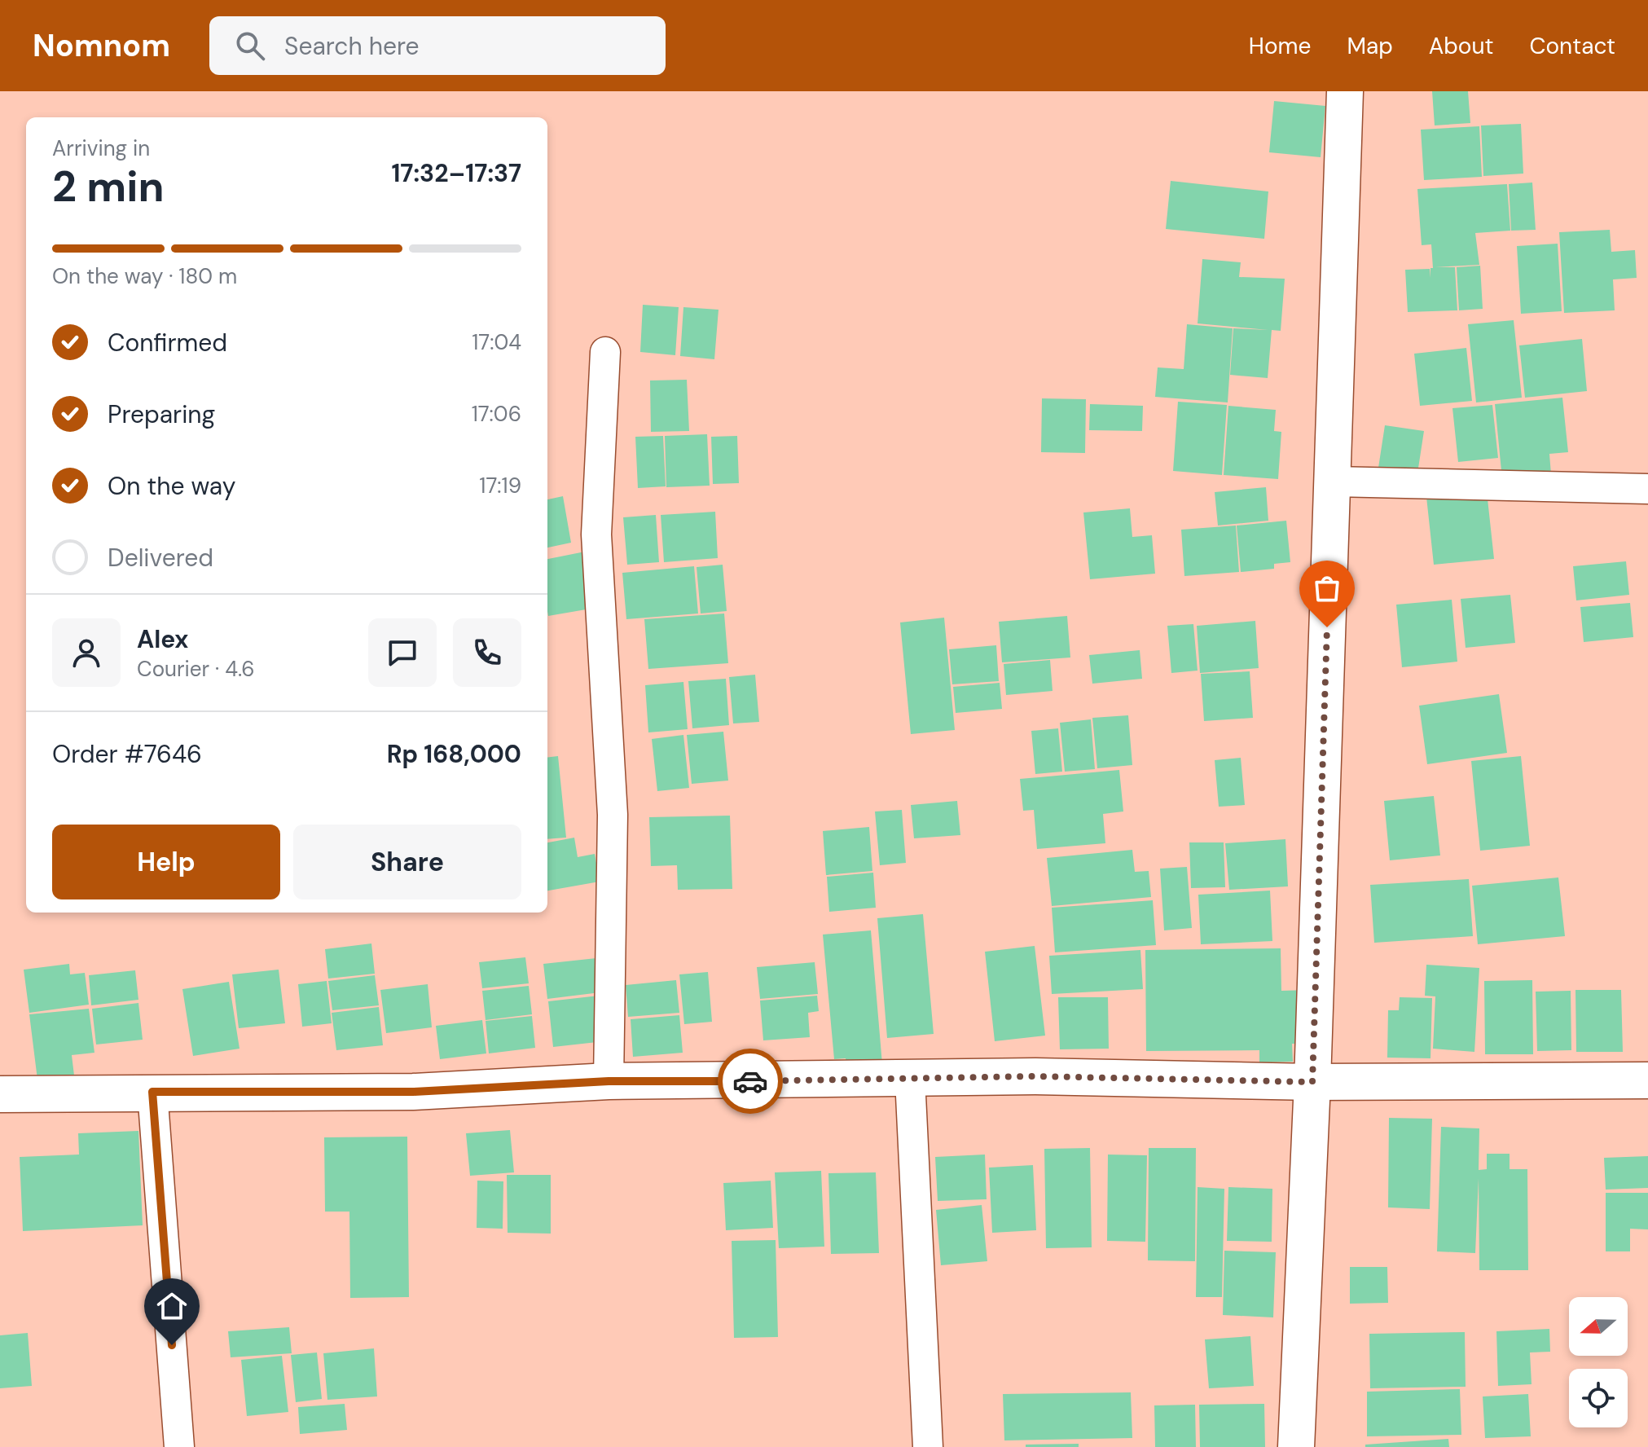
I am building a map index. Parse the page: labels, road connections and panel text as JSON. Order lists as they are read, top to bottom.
{
  "north": "left",
  "page": {
    "header": "Nomnom",
    "search": "Search here",
    "nav": [
      "Home",
      "Map",
      "About",
      "Contact"
    ],
    "heading": ["2 min", "Arriving in", "17:32–17:37"],
    "panel": [
      "Alex",
      "Courier · 4.6",
      "Order #7646",
      "Rp 168,000"
    ],
    "bar": "On the way · 180 m",
    "list": [
      ["Confirmed", "17:04"],
      ["Preparing", "17:06"],
      ["On the way", "17:19"],
      "Delivered"
    ],
    "buttons": ["Help", "Share"]
  }
}
